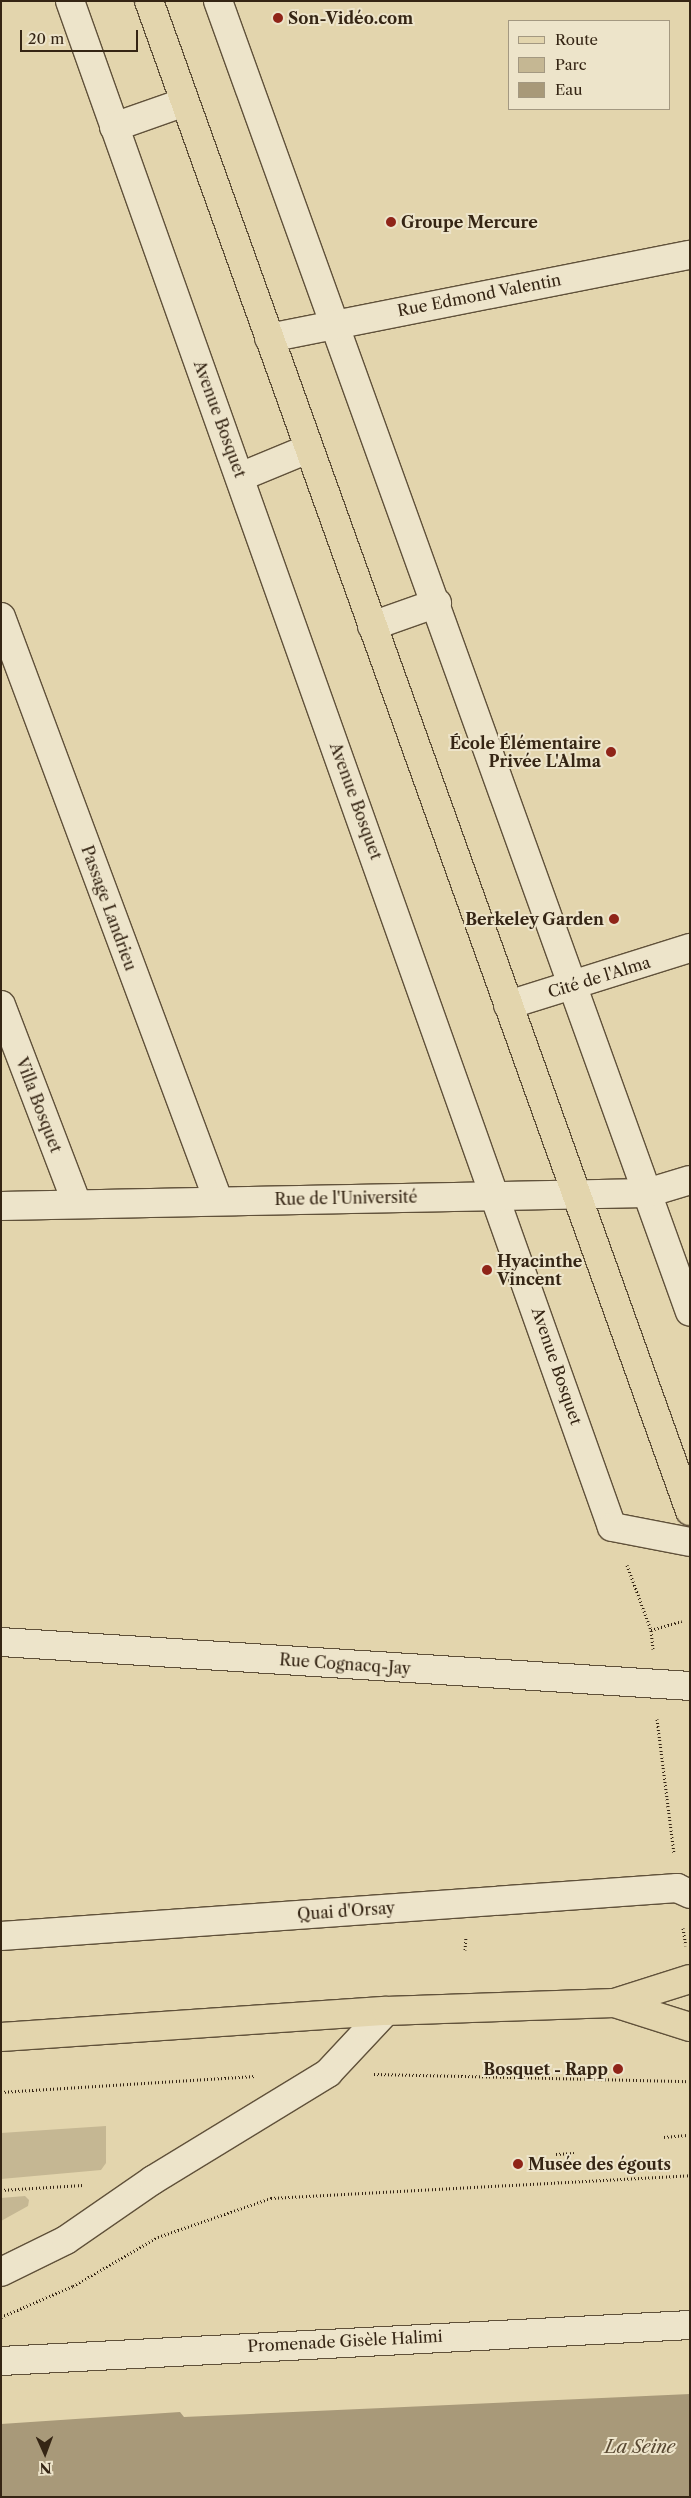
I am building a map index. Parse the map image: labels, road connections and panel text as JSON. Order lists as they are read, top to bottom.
{
  "streets": {
    "street": [
      "Rue Edmond Valentin",
      "Avenue Bosquet",
      "Passage Landrieu",
      "Cité de l'Alma",
      "Villa Bosquet",
      "Rue de l'Université",
      "Rue Cognacq-Jay",
      "Quai d'Orsay",
      "Promenade Gisèle Halimi"
    ]
  },
  "crossings": [
    ["Avenue Bosquet", "Rue de l'Université"],
    ["Passage Landrieu", "Rue de l'Université"],
    ["Villa Bosquet", "Rue de l'Université"]
  ],
  "water": ["La Seine"],
  "places": [
    "Son-Vidéo.com",
    "Groupe Mercure",
    "École Élémentaire Privée L'Alma",
    "Berkeley Garden",
    "Hyacinthe Vincent",
    "Bosquet - Rapp",
    "Musée des égouts"
  ],
  "legend": ["Route", "Parc", "Eau"],
  "scale_bar": "20 m",
  "north": "bottom"
}
